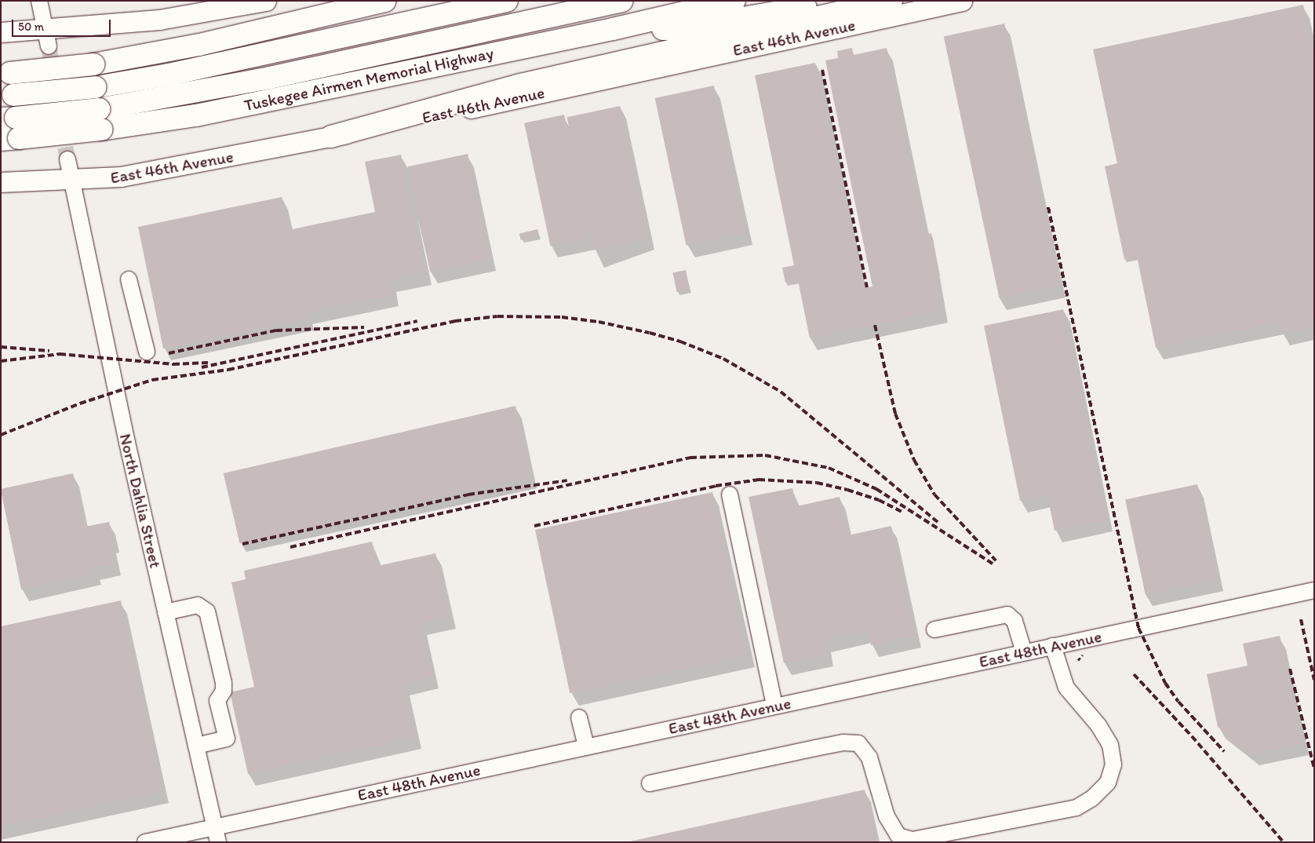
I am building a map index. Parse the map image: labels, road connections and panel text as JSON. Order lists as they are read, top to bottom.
{
  "streets": {
    "highway": ["Tuskegee Airmen Memorial Highway"],
    "main road": ["East 46th Avenue"],
    "street": ["North Dahlia Street", "East 48th Avenue"]
  },
  "crossings": [
    ["East 46th Avenue", "North Dahlia Street"],
    ["North Dahlia Street", "East 48th Avenue"]
  ],
  "scale_bar": "50 m"
}
